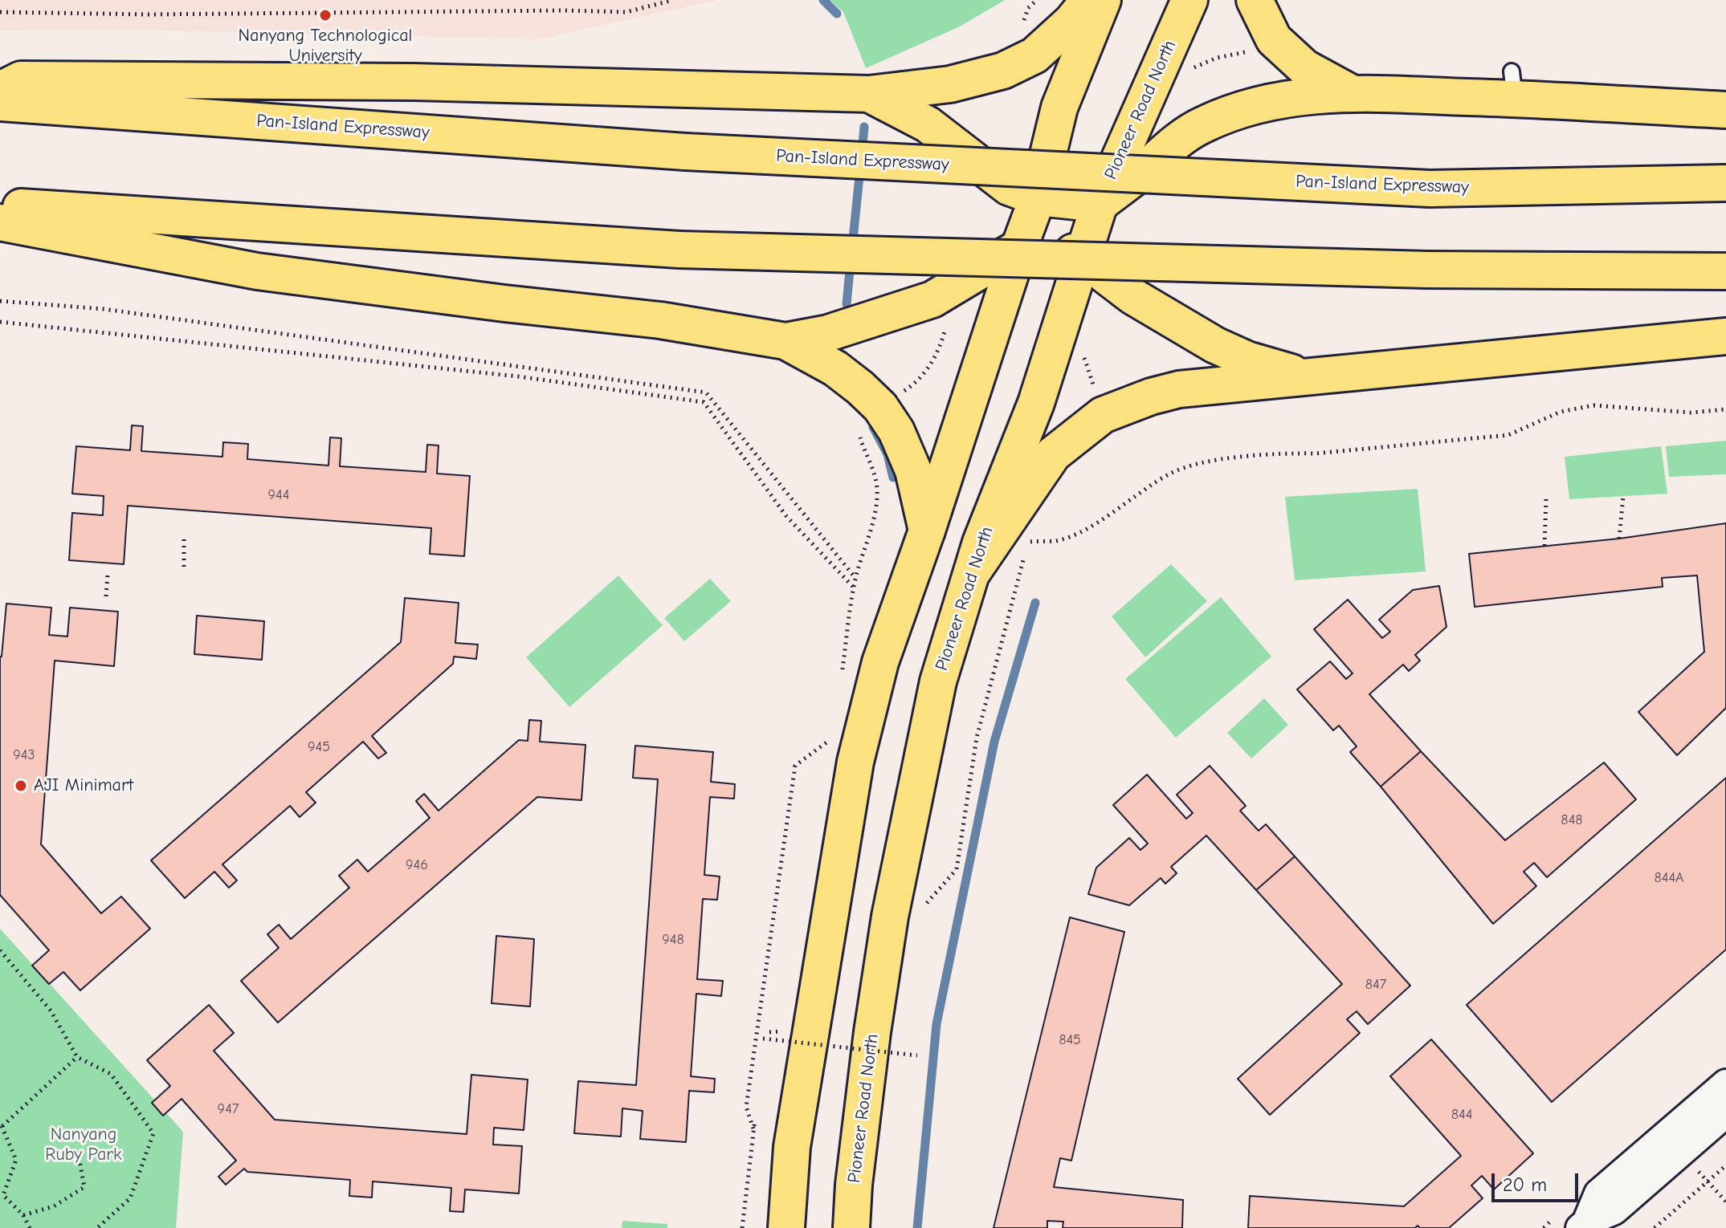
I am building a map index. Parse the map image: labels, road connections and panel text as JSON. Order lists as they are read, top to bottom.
{
  "streets": {
    "main road": ["Pioneer Road North", "Pan-Island Expressway"]
  },
  "parks": ["Nanyang Ruby Park"],
  "places": ["Nanyang Technological University", "AJI Minimart"],
  "house_numbers": [
    "944",
    "945",
    "943",
    "848",
    "946",
    "844A",
    "948",
    "847",
    "845",
    "947",
    "844"
  ],
  "scale_bar": "20 m"
}
